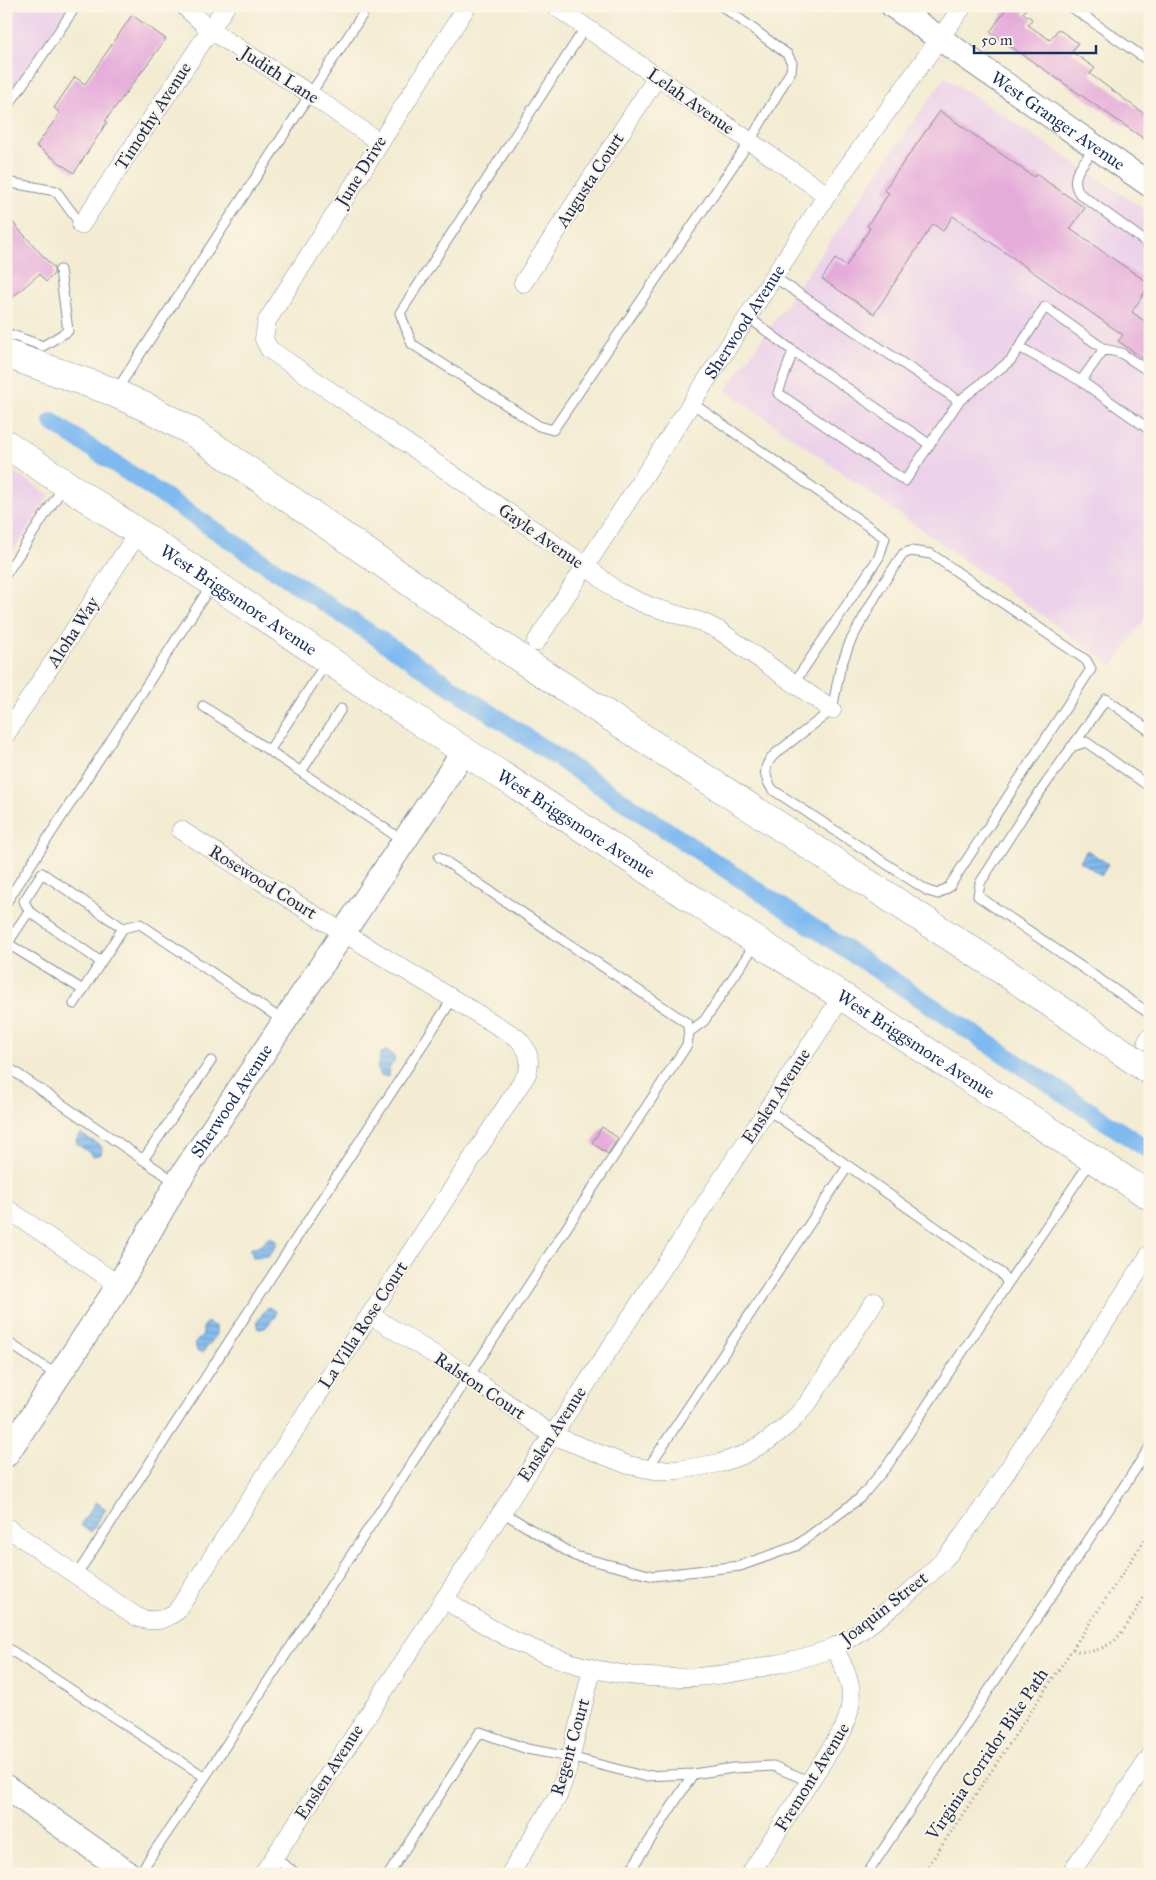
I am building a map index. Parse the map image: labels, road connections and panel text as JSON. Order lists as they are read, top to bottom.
{
  "streets": {
    "main road": ["West Briggsmore Avenue"],
    "street": [
      "Judith Lane",
      "Lelah Avenue",
      "Timothy Avenue",
      "West Granger Avenue",
      "June Drive",
      "Augusta Court",
      "Sherwood Avenue",
      "Gayle Avenue",
      "Aloha Way",
      "Rosewood Court",
      "Enslen Avenue",
      "La Villa Rose Court",
      "Ralston Court",
      "Joaquin Street",
      "Regent Court",
      "Fremont Avenue"
    ],
    "path": ["Virginia Corridor Bike Path"]
  },
  "crossings": [
    ["Judith Lane", "Timothy Avenue"],
    ["Judith Lane", "June Drive"],
    ["Lelah Avenue", "Augusta Court"],
    ["Lelah Avenue", "Sherwood Avenue"],
    ["West Granger Avenue", "Sherwood Avenue"],
    ["June Drive", "Gayle Avenue"],
    ["Sherwood Avenue", "Gayle Avenue"],
    ["Sherwood Avenue", "West Briggsmore Avenue"],
    ["Sherwood Avenue", "Rosewood Court"],
    ["Sherwood Avenue", "La Villa Rose Court"],
    ["West Briggsmore Avenue", "Aloha Way"],
    ["West Briggsmore Avenue", "Enslen Avenue"],
    ["Rosewood Court", "La Villa Rose Court"],
    ["Enslen Avenue", "Ralston Court"],
    ["Enslen Avenue", "Joaquin Street"],
    ["La Villa Rose Court", "Ralston Court"],
    ["Joaquin Street", "Regent Court"],
    ["Joaquin Street", "Fremont Avenue"]
  ],
  "scale_bar": "50 m"
}
